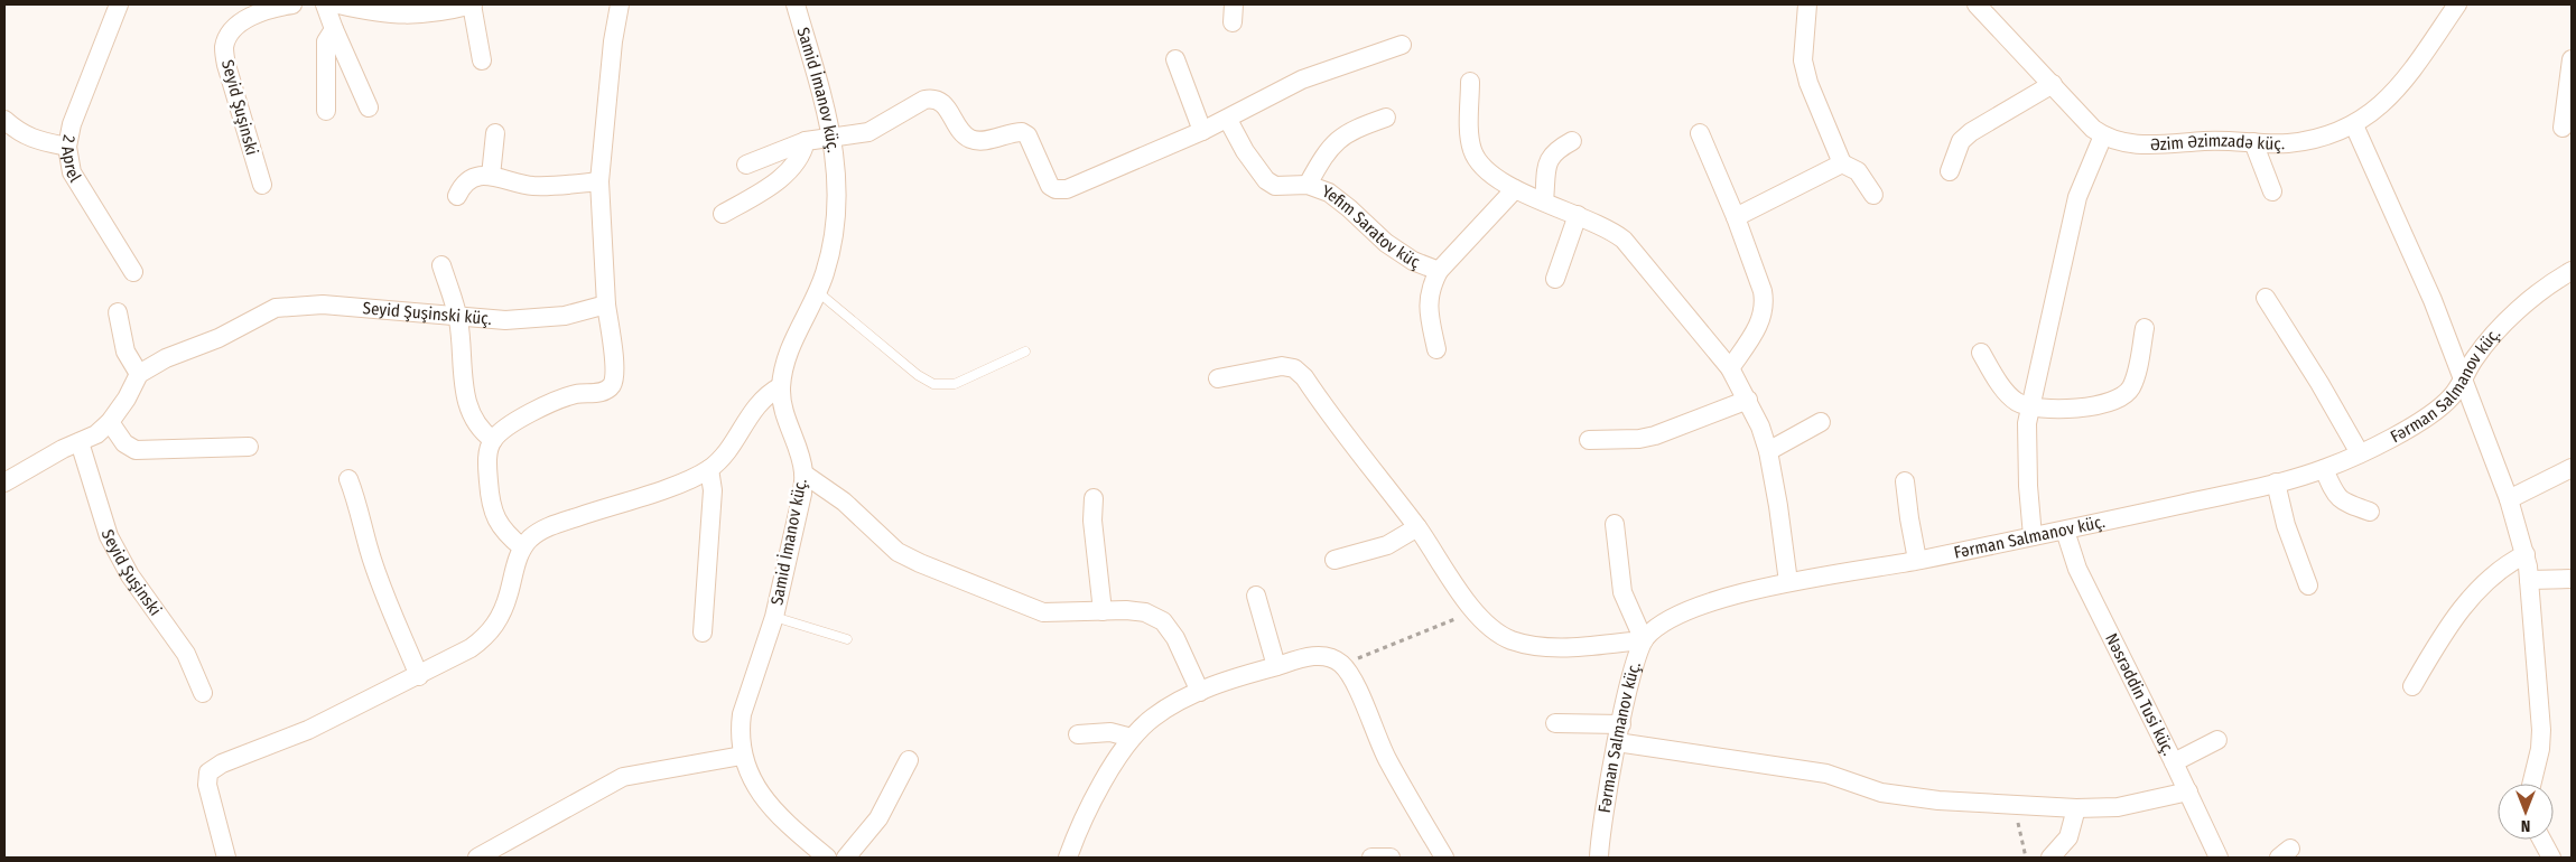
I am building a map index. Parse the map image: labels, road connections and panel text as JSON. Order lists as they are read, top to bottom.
{
  "streets": {
    "street": [
      "Samid İmanov küç.",
      "Seyid Şuşinski",
      "Əzim Əzimzadə küç.",
      "2 Aprel",
      "Yefim Saratov küç",
      "Seyid Şuşinski küç.",
      "Fərman Salmanov küç.",
      "Nəsrəddin Tusi küç."
    ]
  },
  "crossings": [
    ["Seyid Şuşinski", "Seyid Şuşinski küç."],
    ["Fərman Salmanov küç.", "Nəsrəddin Tusi küç."]
  ],
  "north": "bottom"
}
